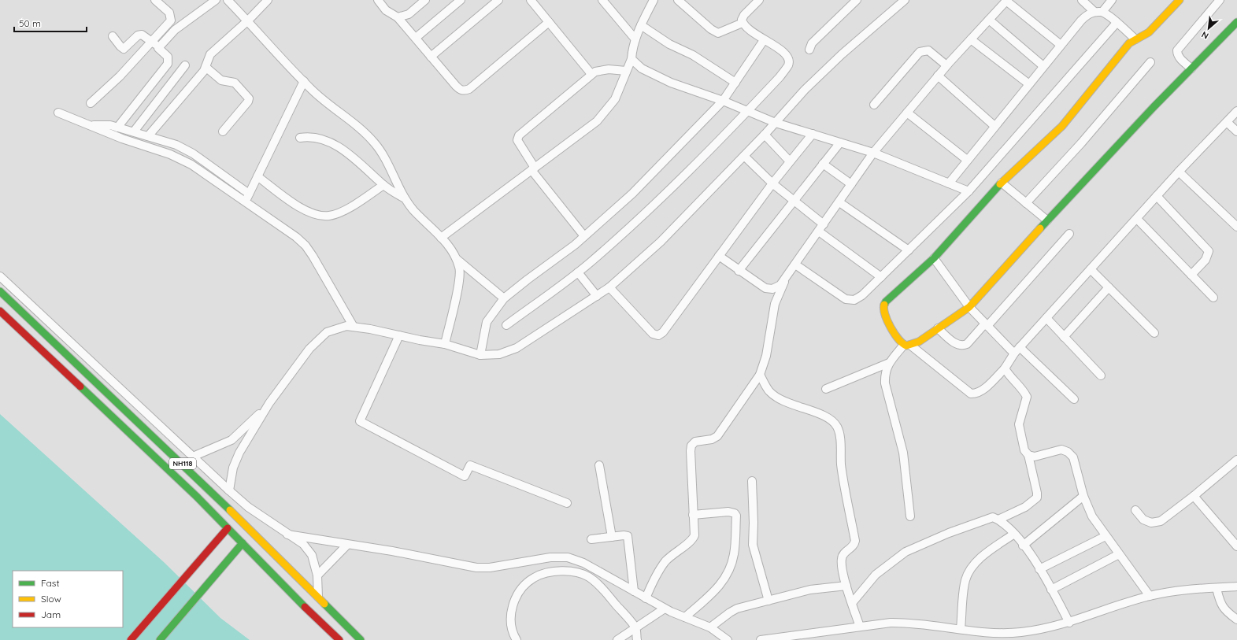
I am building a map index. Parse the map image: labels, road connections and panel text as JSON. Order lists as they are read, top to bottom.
{
  "streets": {
    "main road": ["NH118"]
  },
  "legend": ["Fast", "Slow", "Jam"],
  "scale_bar": "50 m",
  "north": "bottom left"
}
